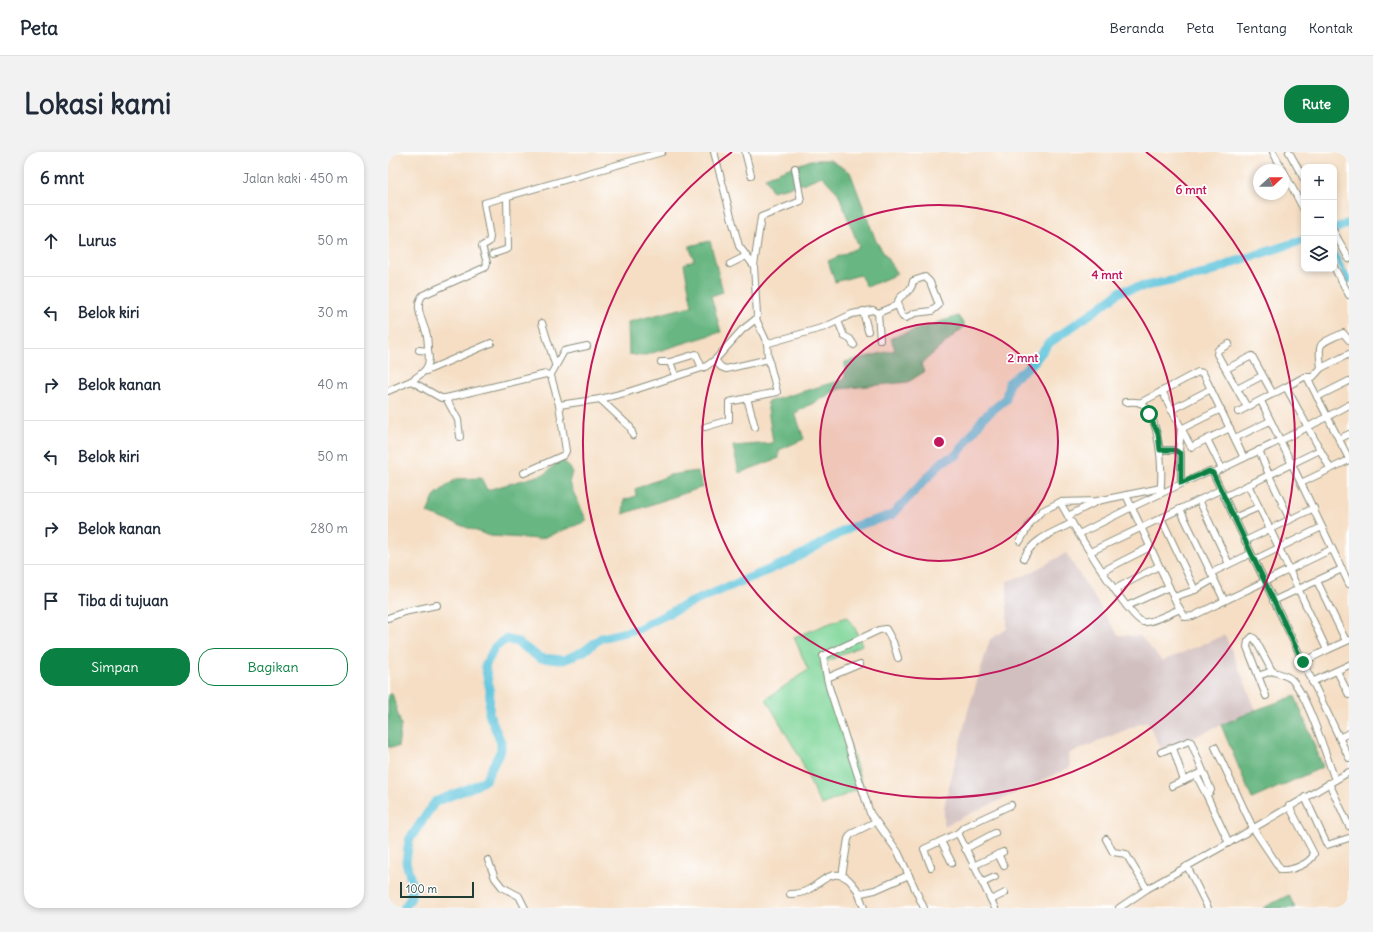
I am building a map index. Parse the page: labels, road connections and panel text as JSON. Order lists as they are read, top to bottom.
{
  "scale_bar": "100 m",
  "north": "right",
  "page": {
    "header": "Peta",
    "nav": [
      "Beranda",
      "Peta",
      "Tentang",
      "Kontak"
    ],
    "buttons": [
      "Rute",
      ["Simpan", "Bagikan"]
    ],
    "title": "Lokasi kami",
    "heading": ["6 mnt", "Jalan kaki · 450 m"],
    "map_buttons": ["+", "−"],
    "list": [
      ["Lurus", "50 m"],
      ["Belok kiri", "30 m"],
      ["Belok kanan", "40 m"],
      ["Belok kiri", "50 m"],
      ["Belok kanan", "280 m"],
      "Tiba di tujuan"
    ],
    "scale": "100 m"
  },
  "rings": ["6 mnt", "4 mnt", "2 mnt"]
}
